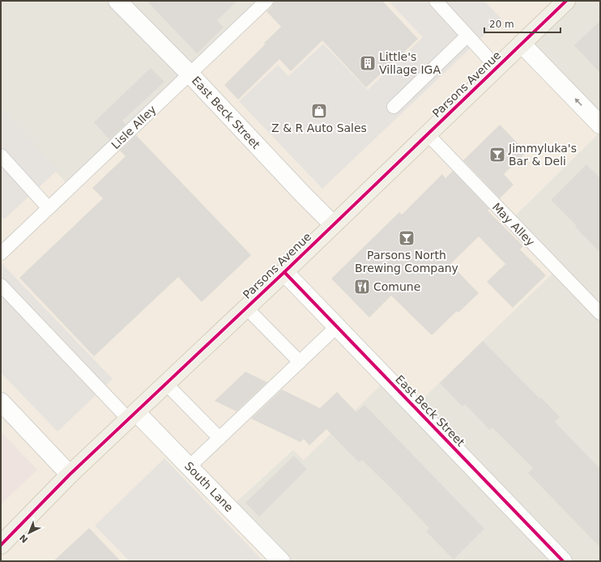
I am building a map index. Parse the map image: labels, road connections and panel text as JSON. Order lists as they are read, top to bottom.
{
  "streets": {
    "main road": ["Parsons Avenue"],
    "street": ["East Beck Street", "South Lane"],
    "lane": ["Lisle Alley", "May Alley"]
  },
  "crossings": [
    ["Parsons Avenue", "East Beck Street"],
    ["Parsons Avenue", "May Alley"],
    ["Parsons Avenue", "South Lane"],
    ["East Beck Street", "Lisle Alley"]
  ],
  "places": {
    "building": ["Little's Village IGA"],
    "shop": ["Z & R Auto Sales"],
    "bar": ["Jimmyluka's Bar & Deli", "Parsons North Brewing Company"],
    "restaurant": ["Comune"]
  },
  "scale_bar": "20 m",
  "north": "bottom left"
}
